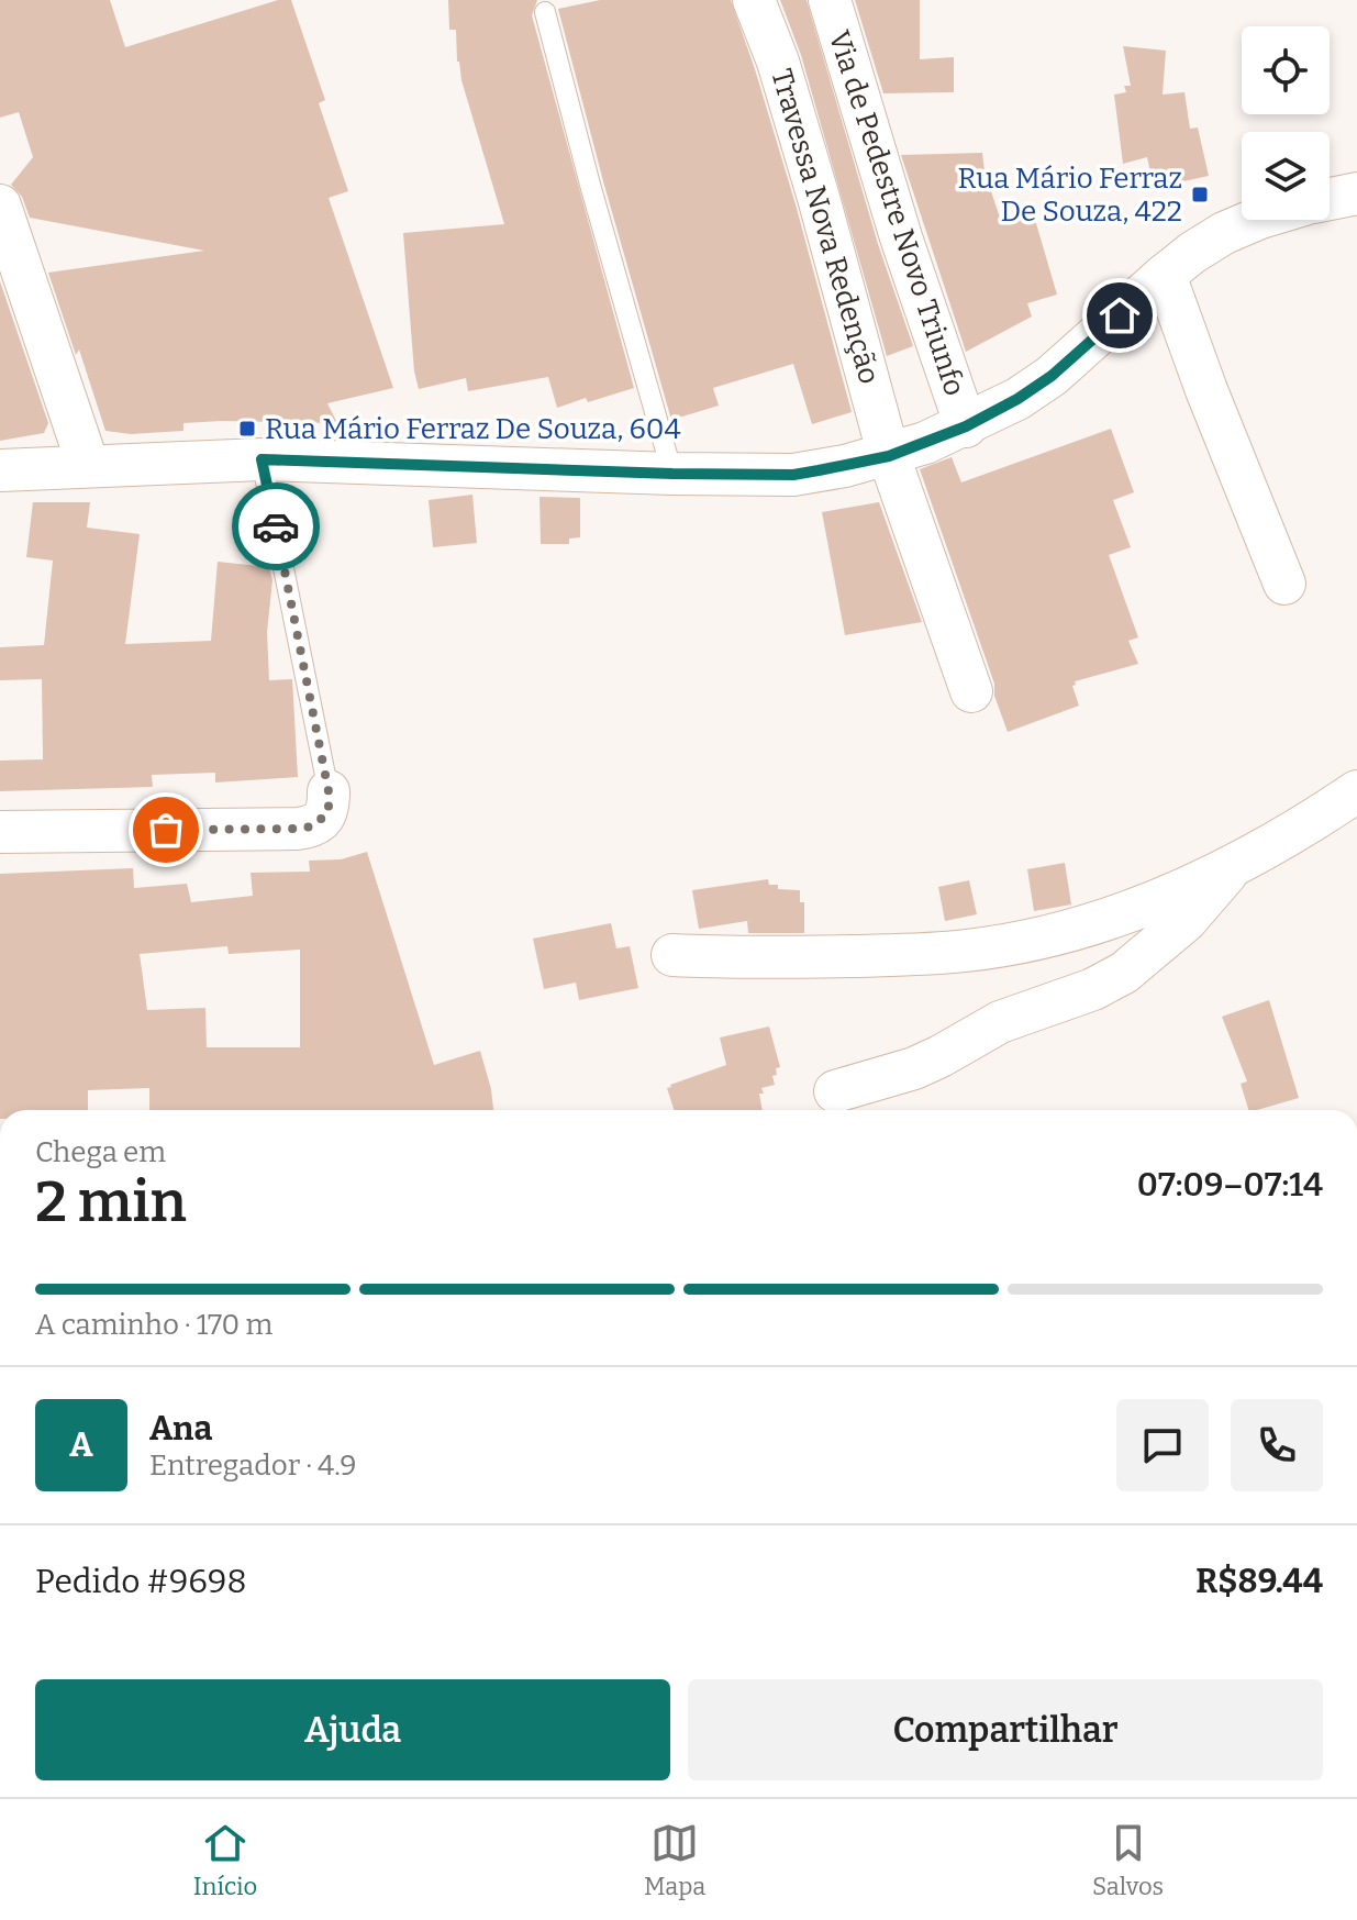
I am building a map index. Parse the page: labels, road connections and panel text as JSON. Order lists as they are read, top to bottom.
{
  "streets": {
    "street": ["Via de Pedestre Novo Triunfo", "Travessa Nova Redenção"]
  },
  "places": {
    "transit": ["Rua Mário Ferraz De Souza, 422", "Rua Mário Ferraz De Souza, 604"]
  },
  "page": {
    "heading": ["2 min", "Chega em", "07:09–07:14"],
    "panel": [
      "Ana",
      "Entregador · 4.9",
      "Pedido #9698",
      "R$89.44"
    ],
    "bar": "A caminho · 170 m",
    "round": "A",
    "buttons": ["Ajuda", "Compartilhar"],
    "tabs": ["Início", "Mapa", "Salvos"]
  }
}
